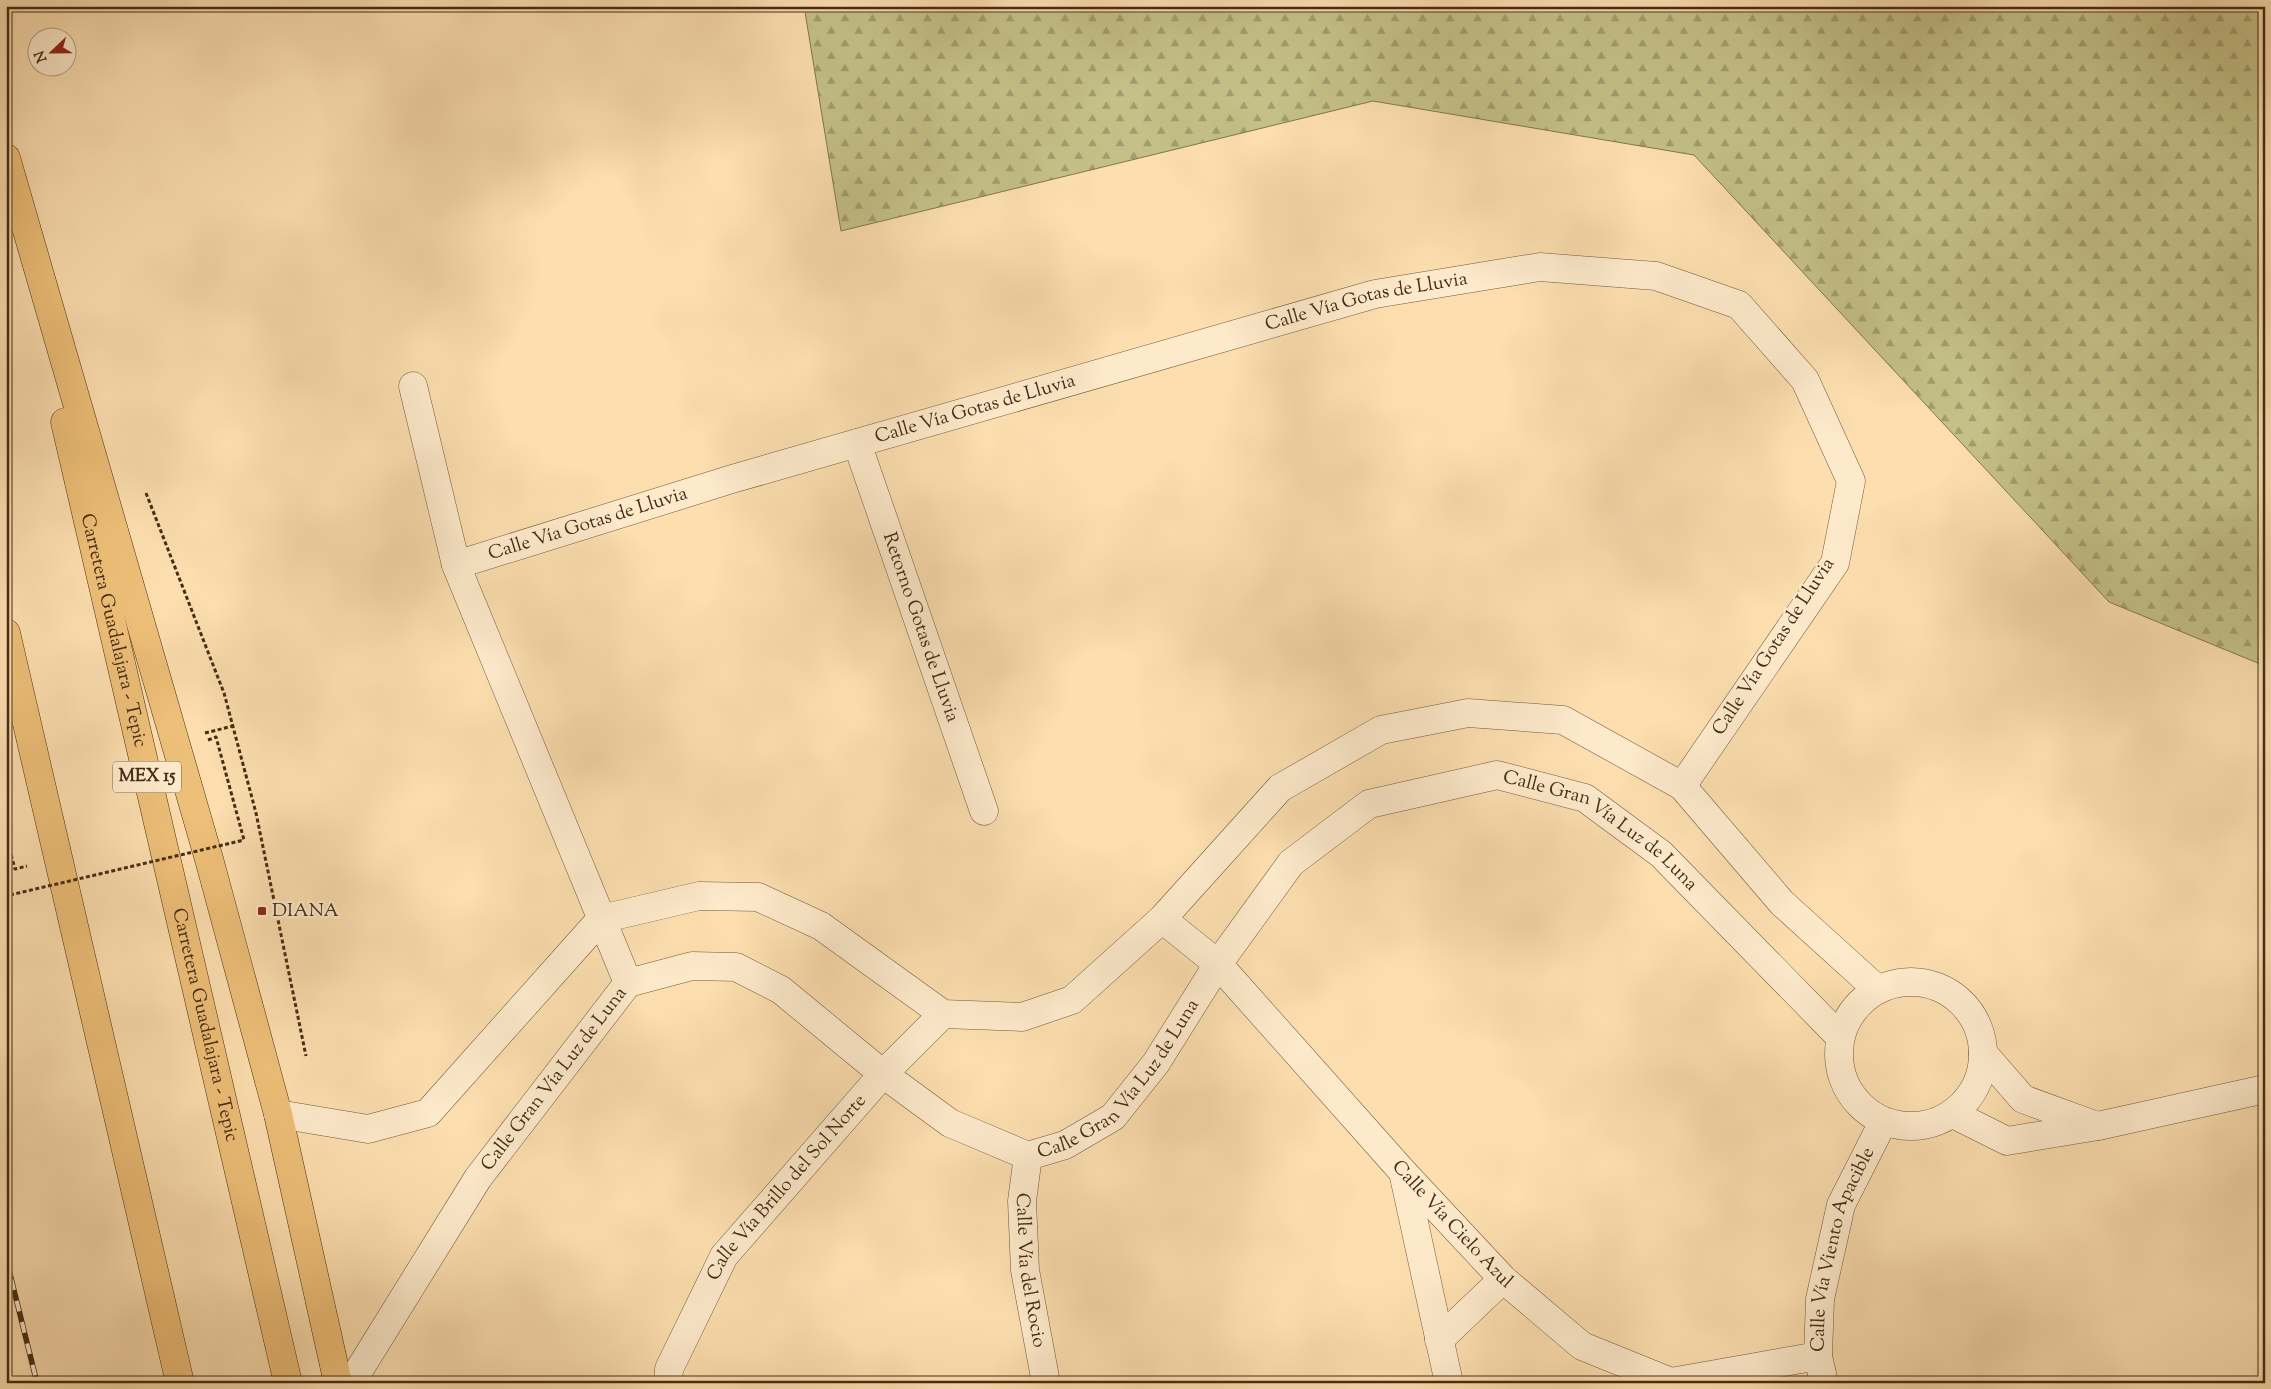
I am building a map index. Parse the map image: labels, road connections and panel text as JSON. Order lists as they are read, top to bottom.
{
  "streets": {
    "highway": ["Carretera Guadalajara - Tepic", "MEX 15"],
    "street": [
      "Calle Vía Gotas de Lluvia",
      "Retorno Gotas de Lluvia",
      "Calle Gran Vía Luz de Luna",
      "Calle Vía Brillo del Sol Norte",
      "Calle Vía Cielo Azul",
      "Calle Vía Viento Apacible",
      "Calle Vía del Rocio"
    ]
  },
  "crossings": [
    ["Calle Vía Gotas de Lluvia", "Retorno Gotas de Lluvia"],
    ["Calle Gran Vía Luz de Luna", "Calle Vía Brillo del Sol Norte"],
    ["Calle Gran Vía Luz de Luna", "Calle Vía Cielo Azul"],
    ["Calle Gran Vía Luz de Luna", "Calle Vía Viento Apacible"],
    ["Calle Gran Vía Luz de Luna", "Calle Vía del Rocio"],
    ["Calle Vía Cielo Azul", "Calle Vía Viento Apacible"]
  ],
  "places": {
    "transit": ["DIANA"]
  },
  "north": "left"
}
